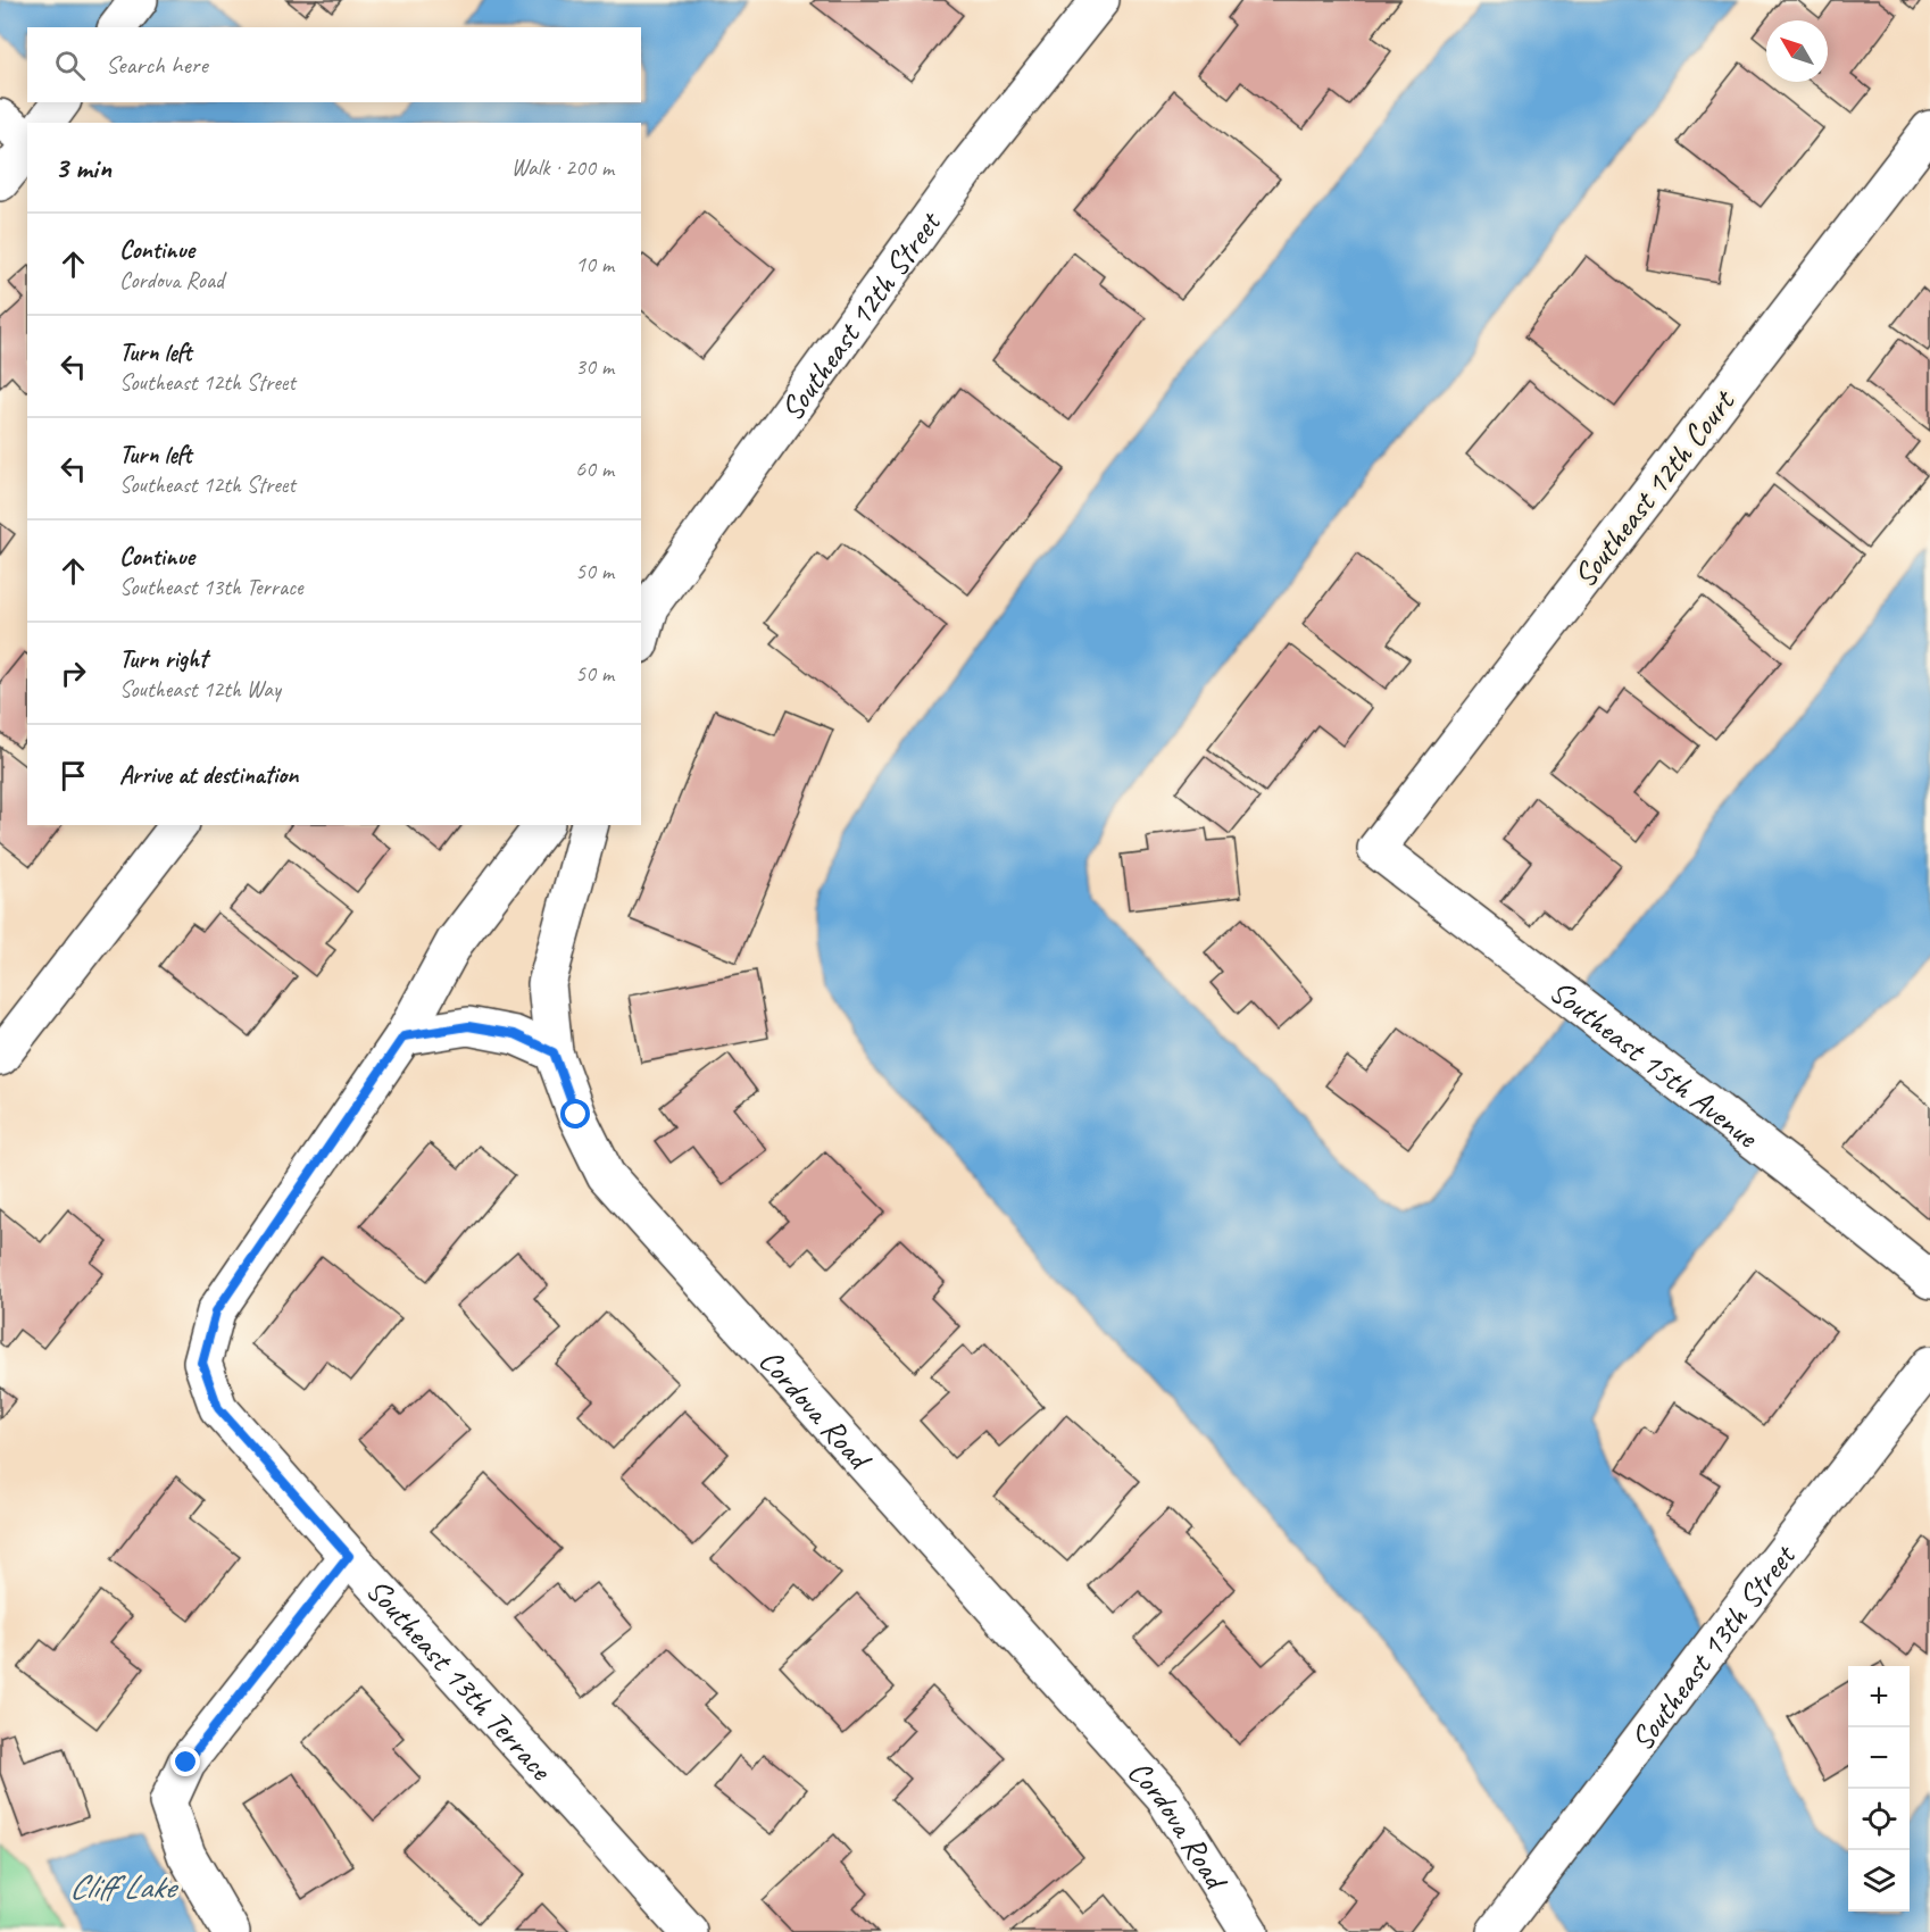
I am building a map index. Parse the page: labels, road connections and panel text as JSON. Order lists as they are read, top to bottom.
{
  "streets": {
    "street": [
      "Southeast 12th Street",
      "Southeast 12th Court",
      "Southeast 15th Avenue",
      "Cordova Road",
      "Southeast 13th Street",
      "Southeast 13th Terrace"
    ]
  },
  "crossings": [
    ["Southeast 12th Court", "Southeast 15th Avenue"]
  ],
  "water": ["Cliff Lake"],
  "north": "top left",
  "page": {
    "search": "Search here",
    "heading": ["3 min", "Walk · 200 m"],
    "list": [
      ["Continue", "Cordova Road", "10 m"],
      ["Turn left", "Southeast 12th Street", "30 m"],
      ["Turn left", "Southeast 12th Street", "60 m"],
      ["Continue", "Southeast 13th Terrace", "50 m"],
      ["Turn right", "Southeast 12th Way", "50 m"],
      "Arrive at destination"
    ],
    "map_buttons": ["+", "−"]
  }
}
